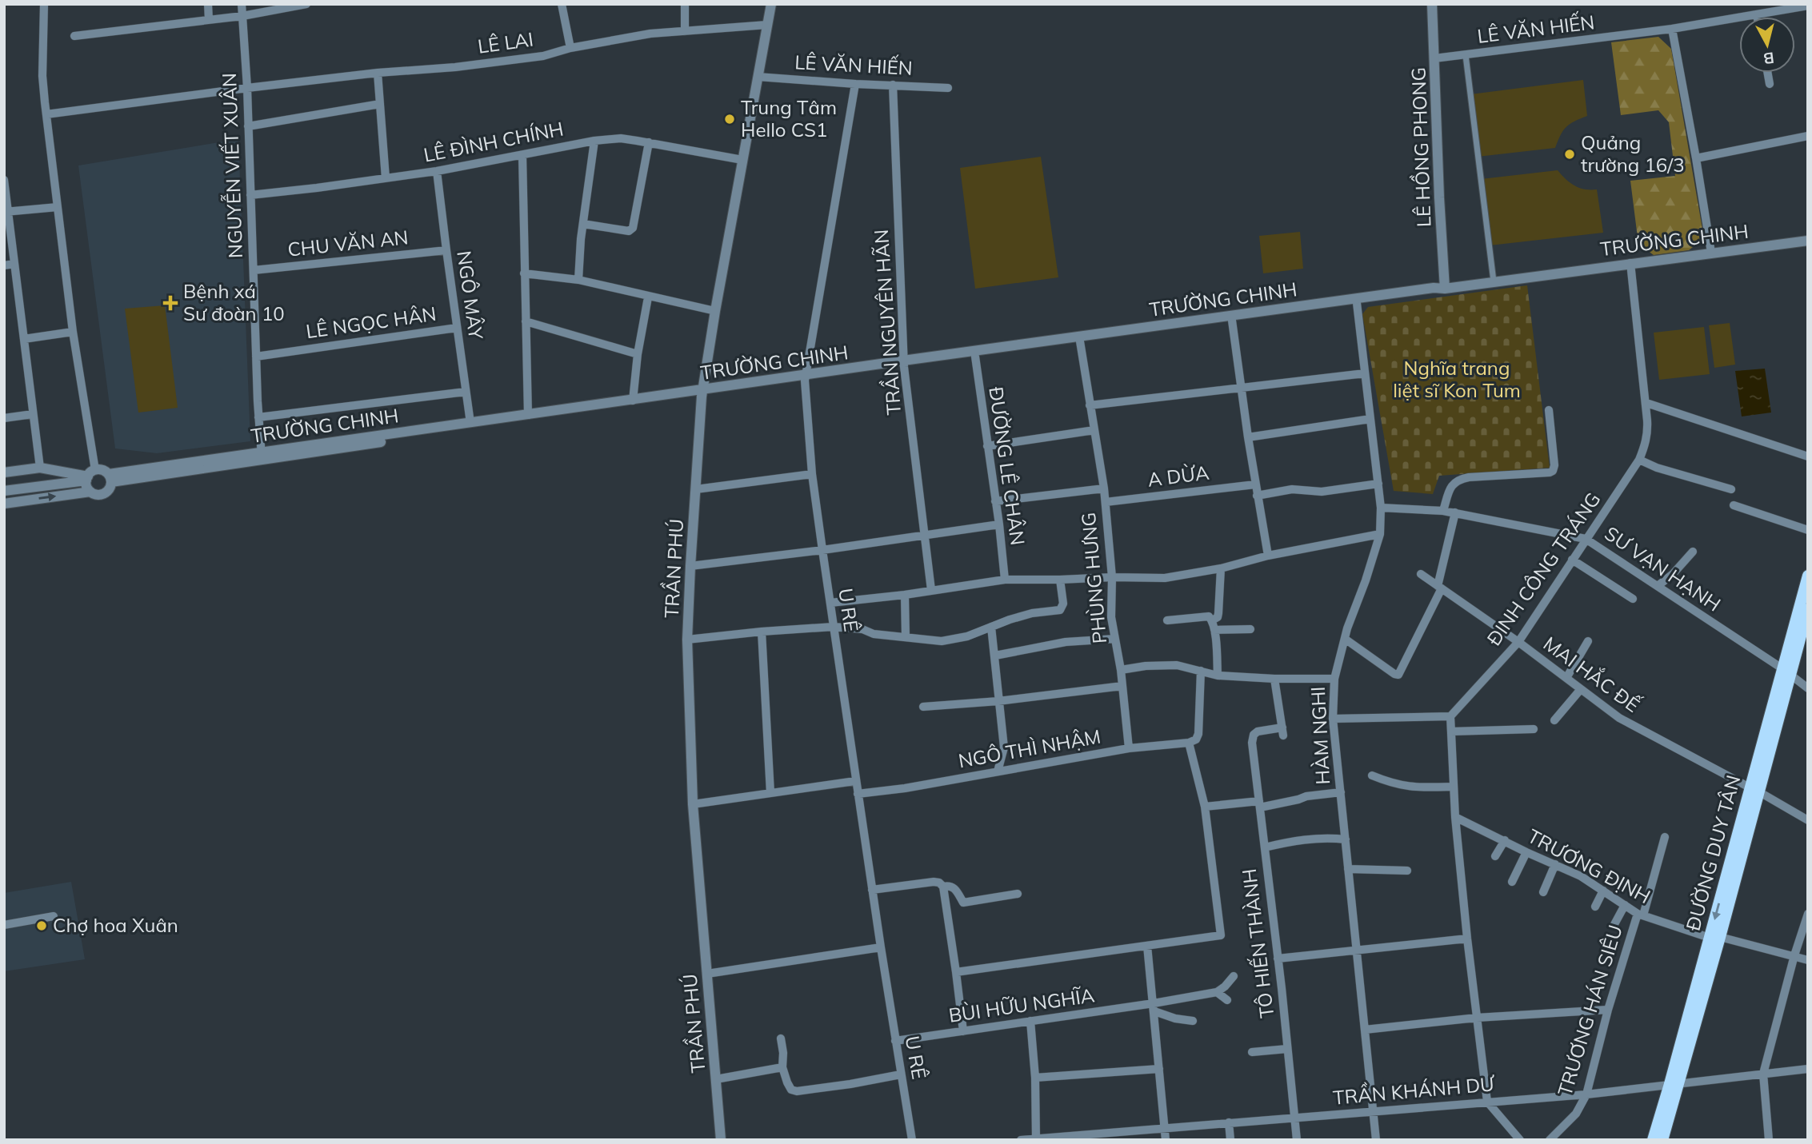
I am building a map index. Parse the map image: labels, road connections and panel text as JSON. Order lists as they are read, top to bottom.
{
  "streets": {
    "main road": ["ĐƯỜNG DUY TÂN"],
    "street": [
      "LÊ VĂN HIẾN",
      "LÊ LAI",
      "LÊ ĐÌNH CHÍNH",
      "LÊ HỒNG PHONG",
      "NGUYỄN VIẾT XUÂN",
      "TRƯỜNG CHINH",
      "CHU VĂN AN",
      "NGÔ MÂY",
      "TRẦN NGUYÊN HÃN",
      "LÊ NGỌC HÂN",
      "ĐƯỜNG LÊ CHÂN",
      "A DỪA",
      "TRẦN PHÚ",
      "ĐINH CÔNG TRÁNG",
      "SƯ VẠN HẠNH",
      "PHÙNG HƯNG",
      "U RÊ",
      "MAI HẮC ĐẾ",
      "HÀM NGHI",
      "NGÔ THÌ NHẬM",
      "TRƯƠNG ĐỊNH",
      "TÔ HIẾN THÀNH",
      "BÙI HỮU NGHĨA",
      "TRƯƠNG HÁN SIÊU",
      "TRẦN KHÁNH DƯ"
    ]
  },
  "crossings": [
    ["LÊ VĂN HIẾN", "LÊ HỒNG PHONG"],
    ["LÊ VĂN HIẾN", "TRẦN NGUYÊN HÃN"],
    ["LÊ VĂN HIẾN", "TRẦN PHÚ"],
    ["LÊ VĂN HIẾN", "U RÊ"],
    ["LÊ LAI", "NGUYỄN VIẾT XUÂN"],
    ["LÊ LAI", "TRẦN PHÚ"],
    ["LÊ ĐÌNH CHÍNH", "NGUYỄN VIẾT XUÂN"],
    ["LÊ ĐÌNH CHÍNH", "NGÔ MÂY"],
    ["LÊ ĐÌNH CHÍNH", "TRẦN PHÚ"],
    ["LÊ HỒNG PHONG", "TRƯỜNG CHINH"],
    ["NGUYỄN VIẾT XUÂN", "TRƯỜNG CHINH"],
    ["NGUYỄN VIẾT XUÂN", "CHU VĂN AN"],
    ["NGUYỄN VIẾT XUÂN", "LÊ NGỌC HÂN"],
    ["TRƯỜNG CHINH", "NGÔ MÂY"],
    ["TRƯỜNG CHINH", "TRẦN NGUYÊN HÃN"],
    ["TRƯỜNG CHINH", "ĐƯỜNG LÊ CHÂN"],
    ["TRƯỜNG CHINH", "TRẦN PHÚ"],
    ["TRƯỜNG CHINH", "ĐINH CÔNG TRÁNG"],
    ["TRƯỜNG CHINH", "PHÙNG HƯNG"],
    ["TRƯỜNG CHINH", "U RÊ"],
    ["TRƯỜNG CHINH", "HÀM NGHI"],
    ["CHU VĂN AN", "NGÔ MÂY"],
    ["NGÔ MÂY", "LÊ NGỌC HÂN"],
    ["A DỪA", "PHÙNG HƯNG"],
    ["ĐINH CÔNG TRÁNG", "SƯ VẠN HẠNH"],
    ["ĐINH CÔNG TRÁNG", "MAI HẮC ĐẾ"],
    ["SƯ VẠN HẠNH", "HÀM NGHI"],
    ["SƯ VẠN HẠNH", "ĐƯỜNG DUY TÂN"],
    ["PHÙNG HƯNG", "HÀM NGHI"],
    ["PHÙNG HƯNG", "NGÔ THÌ NHẬM"],
    ["PHÙNG HƯNG", "TÔ HIẾN THÀNH"],
    ["U RÊ", "NGÔ THÌ NHẬM"],
    ["U RÊ", "BÙI HỮU NGHĨA"],
    ["MAI HẮC ĐẾ", "ĐƯỜNG DUY TÂN"],
    ["HÀM NGHI", "TRẦN KHÁNH DƯ"],
    ["ĐƯỜNG DUY TÂN", "TRƯƠNG ĐỊNH"],
    ["ĐƯỜNG DUY TÂN", "TRẦN KHÁNH DƯ"],
    ["TRƯƠNG ĐỊNH", "TRƯƠNG HÁN SIÊU"],
    ["TÔ HIẾN THÀNH", "TRẦN KHÁNH DƯ"],
    ["TRƯƠNG HÁN SIÊU", "TRẦN KHÁNH DƯ"]
  ],
  "parks": ["Nghĩa trang liệt sĩ Kon Tum"],
  "places": {
    "other": ["Trung Tâm Hello CS1", "Quảng trường 16/3", "Chợ hoa Xuân"],
    "health": ["Bệnh xá Sư đoàn 10"]
  },
  "north": "bottom"
}
